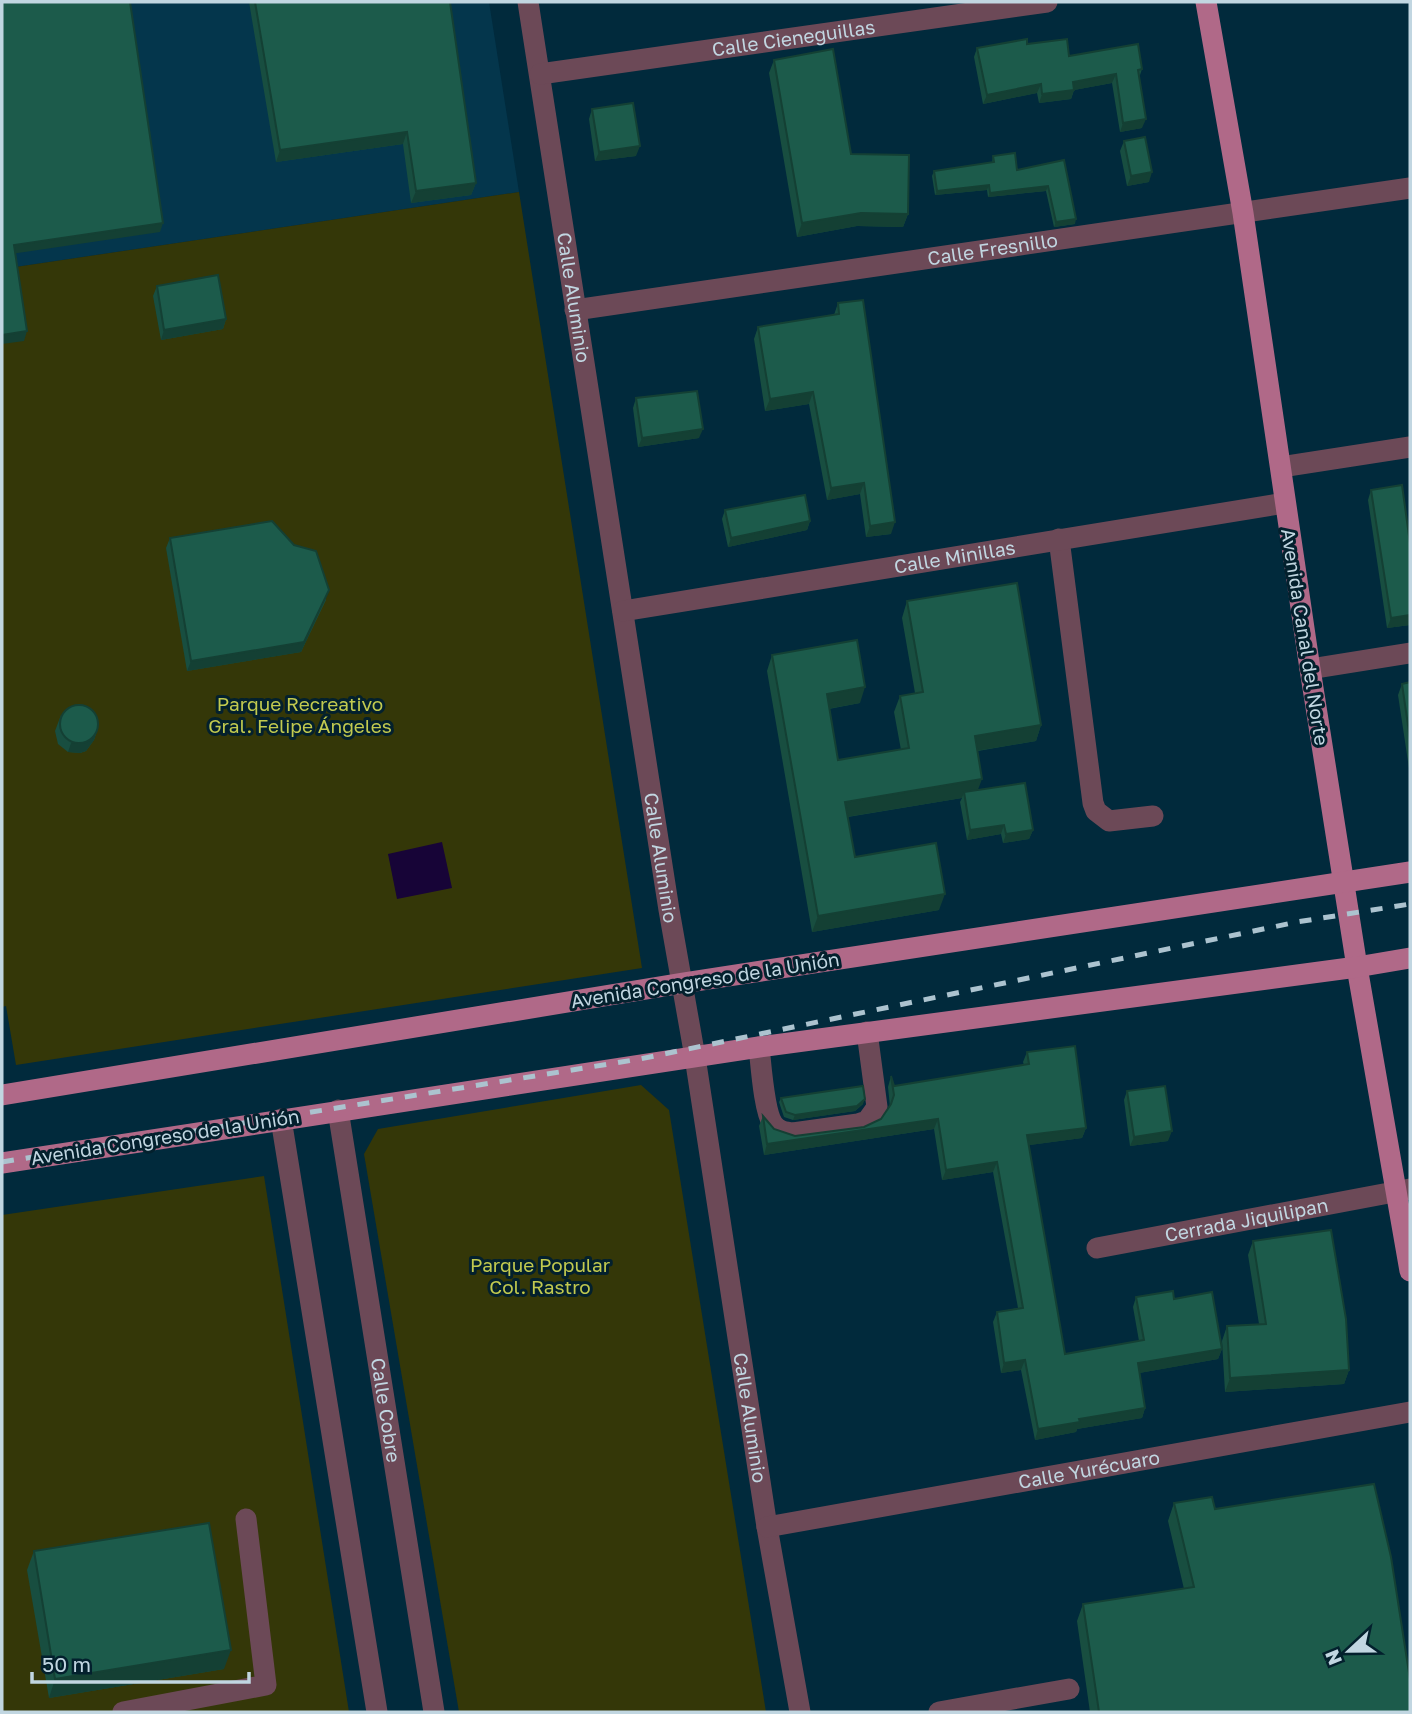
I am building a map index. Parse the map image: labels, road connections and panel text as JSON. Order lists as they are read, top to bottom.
{
  "streets": {
    "main road": ["Avenida Canal del Norte", "Avenida Congreso de la Unión"],
    "street": [
      "Calle Cieneguillas",
      "Calle Fresnillo",
      "Calle Aluminio",
      "Calle Minillas",
      "Cerrada Jiquilipan",
      "Calle Cobre",
      "Calle Yurécuaro"
    ]
  },
  "crossings": [
    ["Calle Cieneguillas", "Calle Aluminio"],
    ["Calle Fresnillo", "Calle Aluminio"],
    ["Calle Fresnillo", "Avenida Canal del Norte"],
    ["Calle Aluminio", "Calle Minillas"],
    ["Calle Aluminio", "Avenida Congreso de la Unión"],
    ["Calle Aluminio", "Calle Yurécuaro"],
    ["Calle Minillas", "Avenida Canal del Norte"],
    ["Avenida Canal del Norte", "Avenida Congreso de la Unión"],
    ["Avenida Canal del Norte", "Cerrada Jiquilipan"],
    ["Avenida Congreso de la Unión", "Calle Cobre"]
  ],
  "parks": ["Parque Recreativo Gral. Felipe Ángeles", "Parque Popular Col. Rastro"],
  "scale_bar": "50 m",
  "north": "left"
}
